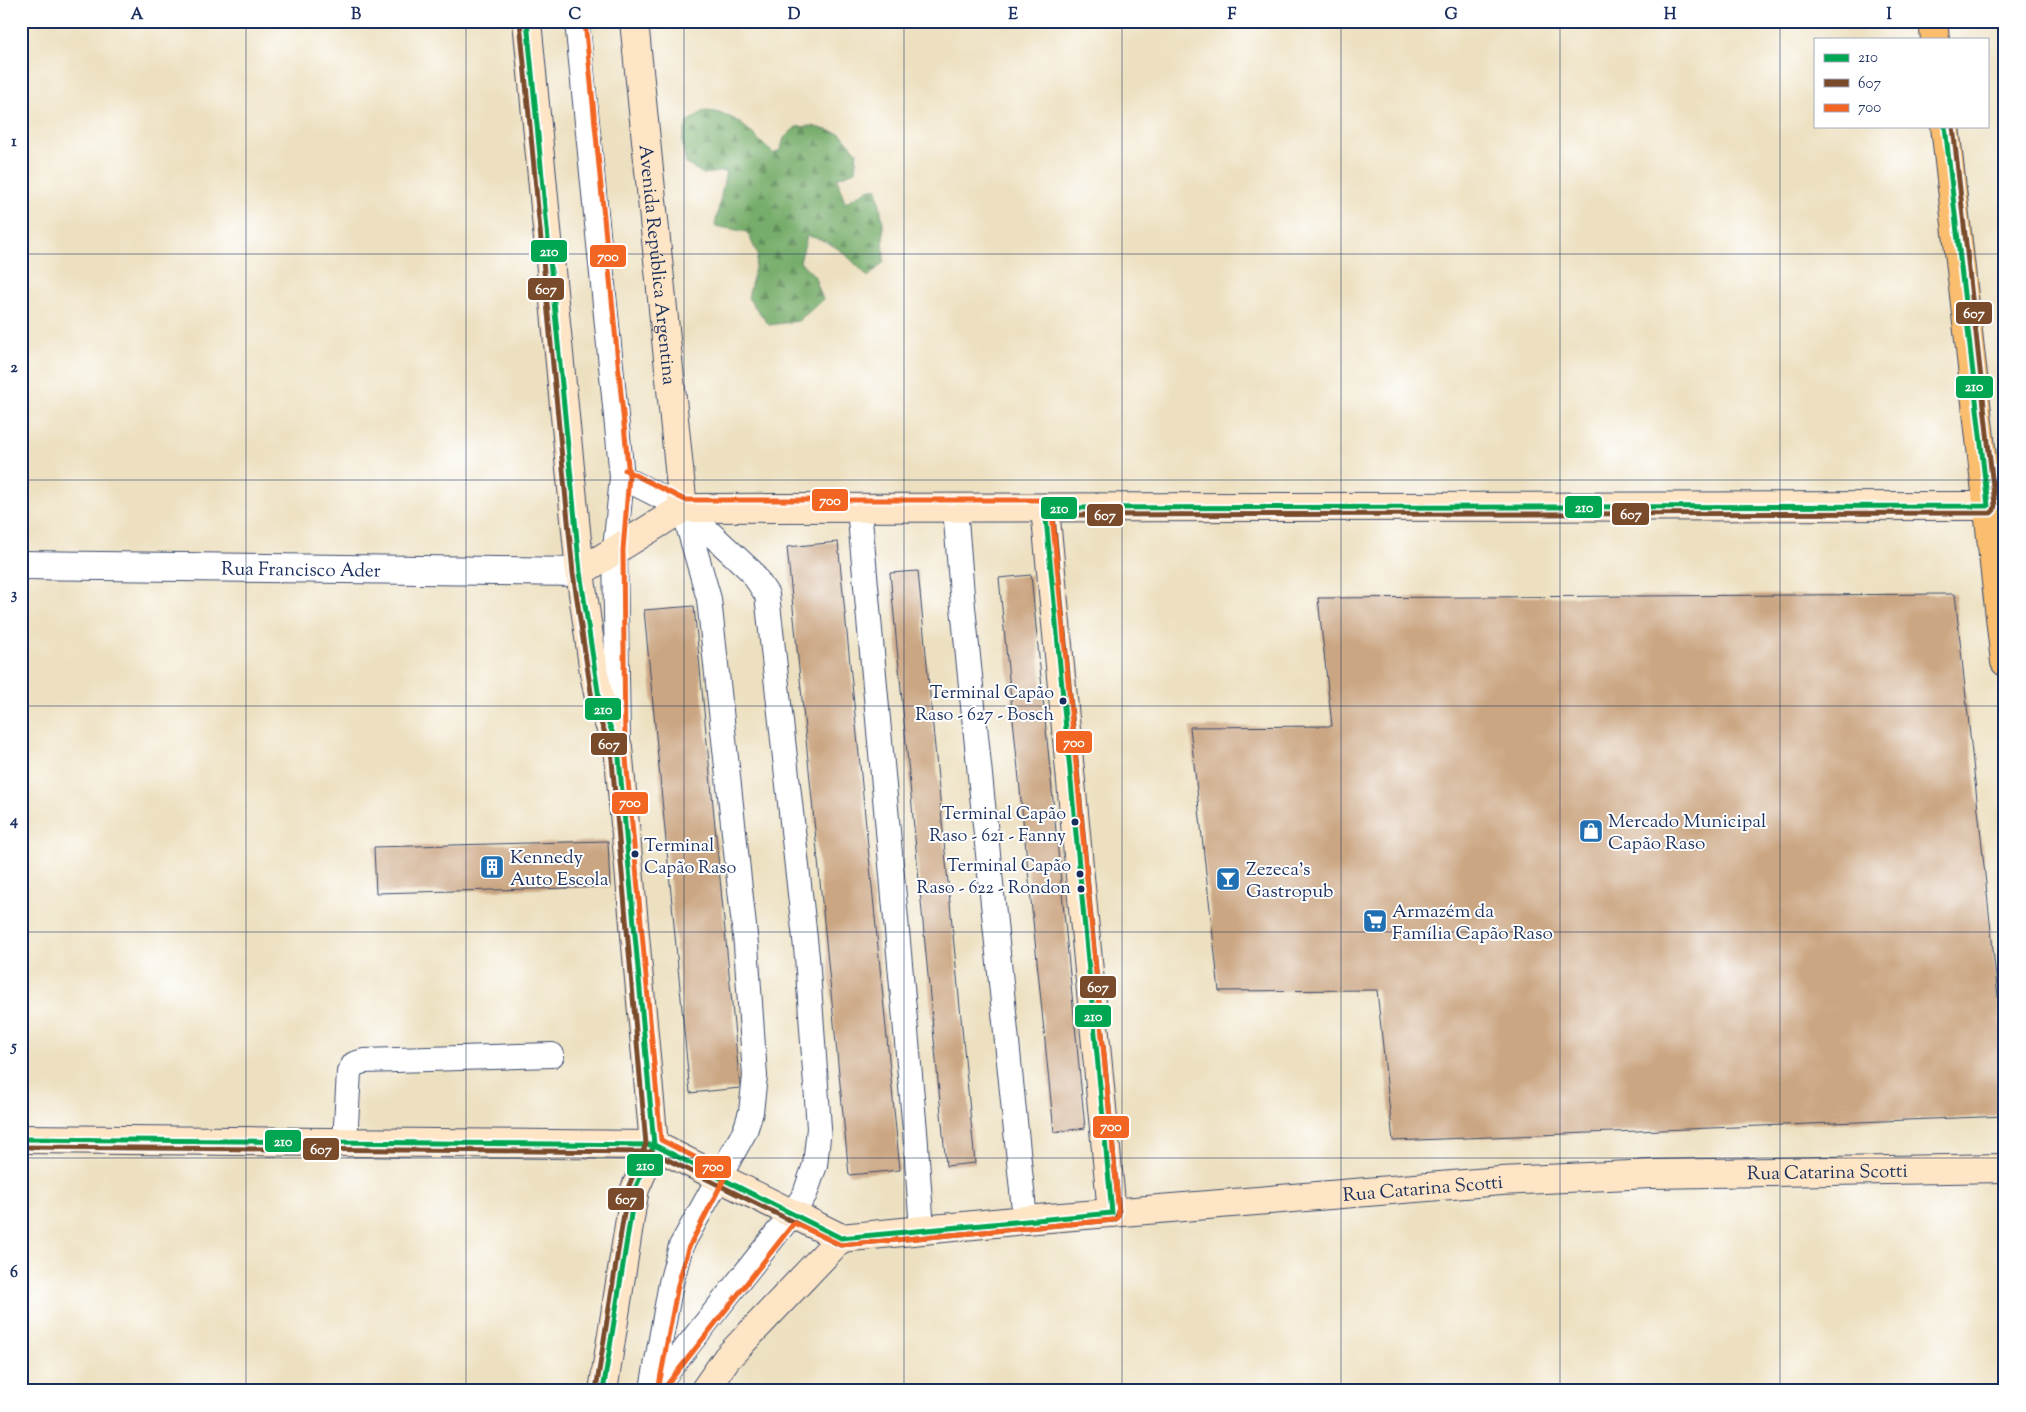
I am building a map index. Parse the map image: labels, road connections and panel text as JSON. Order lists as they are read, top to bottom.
{
  "streets": {
    "street": ["Avenida República Argentina", "Rua Francisco Ader", "Rua Catarina Scotti"]
  },
  "places": {
    "other": [
      "Terminal Capão Raso - 627 - Bosch",
      "Terminal Capão Raso - 621 - Fanny",
      "Terminal Capão Raso",
      "Terminal Capão Raso - 622 - Rondon"
    ],
    "shop": ["Mercado Municipal Capão Raso"],
    "building": ["Kennedy Auto Escola"],
    "bar": ["Zezeca's Gastropub"],
    "supermarket": ["Armazém da Família Capão Raso"]
  },
  "lines": ["transit line 210", "transit line 700", "transit line 607"],
  "legend": ["210", "607", "700"],
  "grid": {
    "columns": [
      "A",
      "B",
      "C",
      "D",
      "E",
      "F",
      "G",
      "H",
      "I"
    ],
    "rows": [
      "1",
      "2",
      "3",
      "4",
      "5",
      "6"
    ]
  }
}
